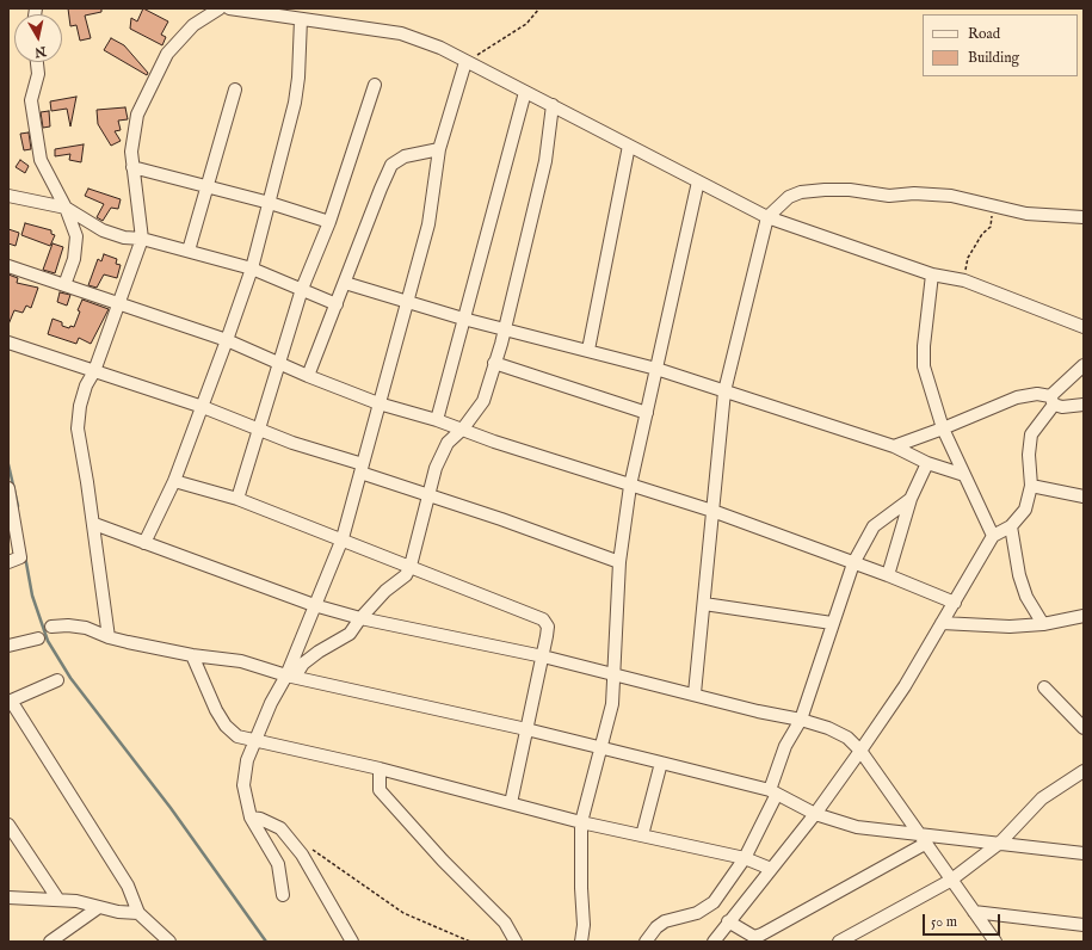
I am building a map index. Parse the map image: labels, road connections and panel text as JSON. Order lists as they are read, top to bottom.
{
  "legend": ["Road", "Building"],
  "scale_bar": "50 m",
  "north": "bottom"
}
